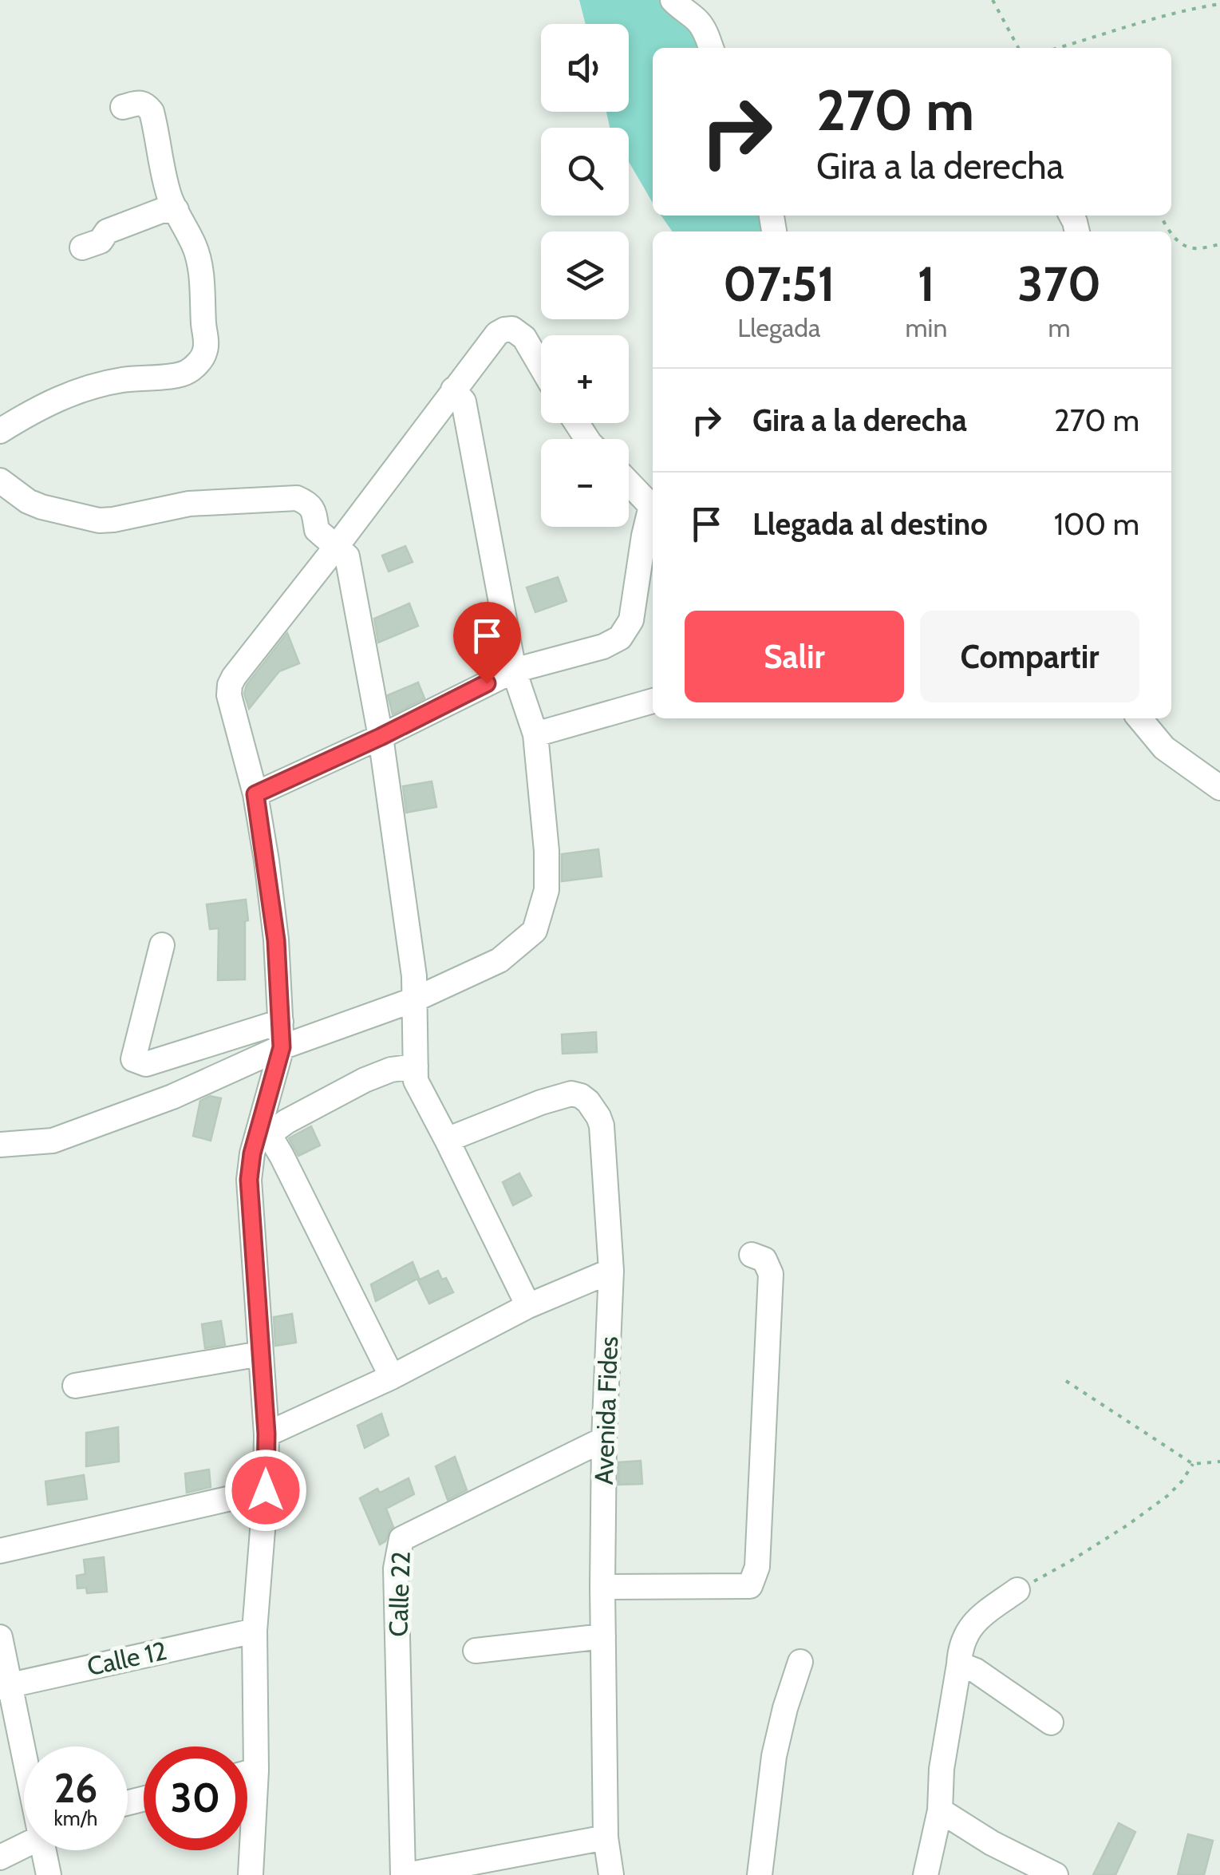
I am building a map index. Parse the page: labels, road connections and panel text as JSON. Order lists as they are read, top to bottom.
{
  "streets": {
    "street": ["Avenida Fides", "Calle 22", "Calle 12"]
  },
  "crossings": [
    ["Avenida Fides", "Calle 22"]
  ],
  "page": {
    "map_buttons": ["+", "−"],
    "turn": ["270 m", "Gira a la derecha"],
    "eta": [
      "07:51",
      "Llegada",
      "1",
      "min",
      "370",
      "m"
    ],
    "list": [
      {
        "name": "Gira a la derecha",
        "value": "270 m"
      },
      {
        "name": "Llegada al destino",
        "value": "100 m"
      }
    ],
    "buttons": ["Salir", "Compartir"],
    "speed": "26 km/h",
    "limit": "30"
  }
}
